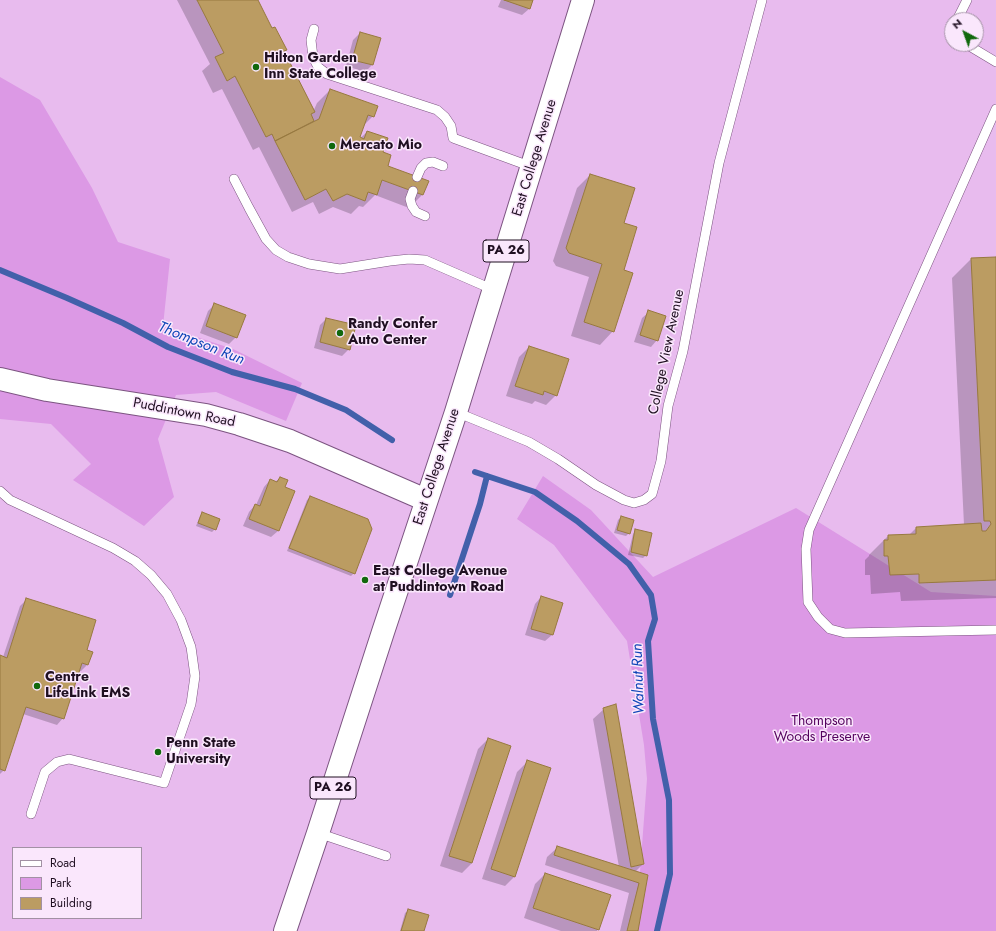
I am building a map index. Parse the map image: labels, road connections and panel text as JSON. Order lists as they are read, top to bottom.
{
  "streets": {
    "main road": ["East College Avenue", "PA 26", "Puddintown Road"],
    "lane": ["College View Avenue"]
  },
  "crossings": [
    ["East College Avenue", "College View Avenue"],
    ["East College Avenue", "Puddintown Road"]
  ],
  "water": ["Thompson Run", "Walnut Run"],
  "parks": ["Thompson Woods Preserve"],
  "places": [
    "Hilton Garden Inn State College",
    "Mercato Mio",
    "Randy Confer Auto Center",
    "East College Avenue at Puddintown Road",
    "Centre LifeLink EMS",
    "Penn State University"
  ],
  "legend": ["Road", "Park", "Building"],
  "north": "top left"
}
